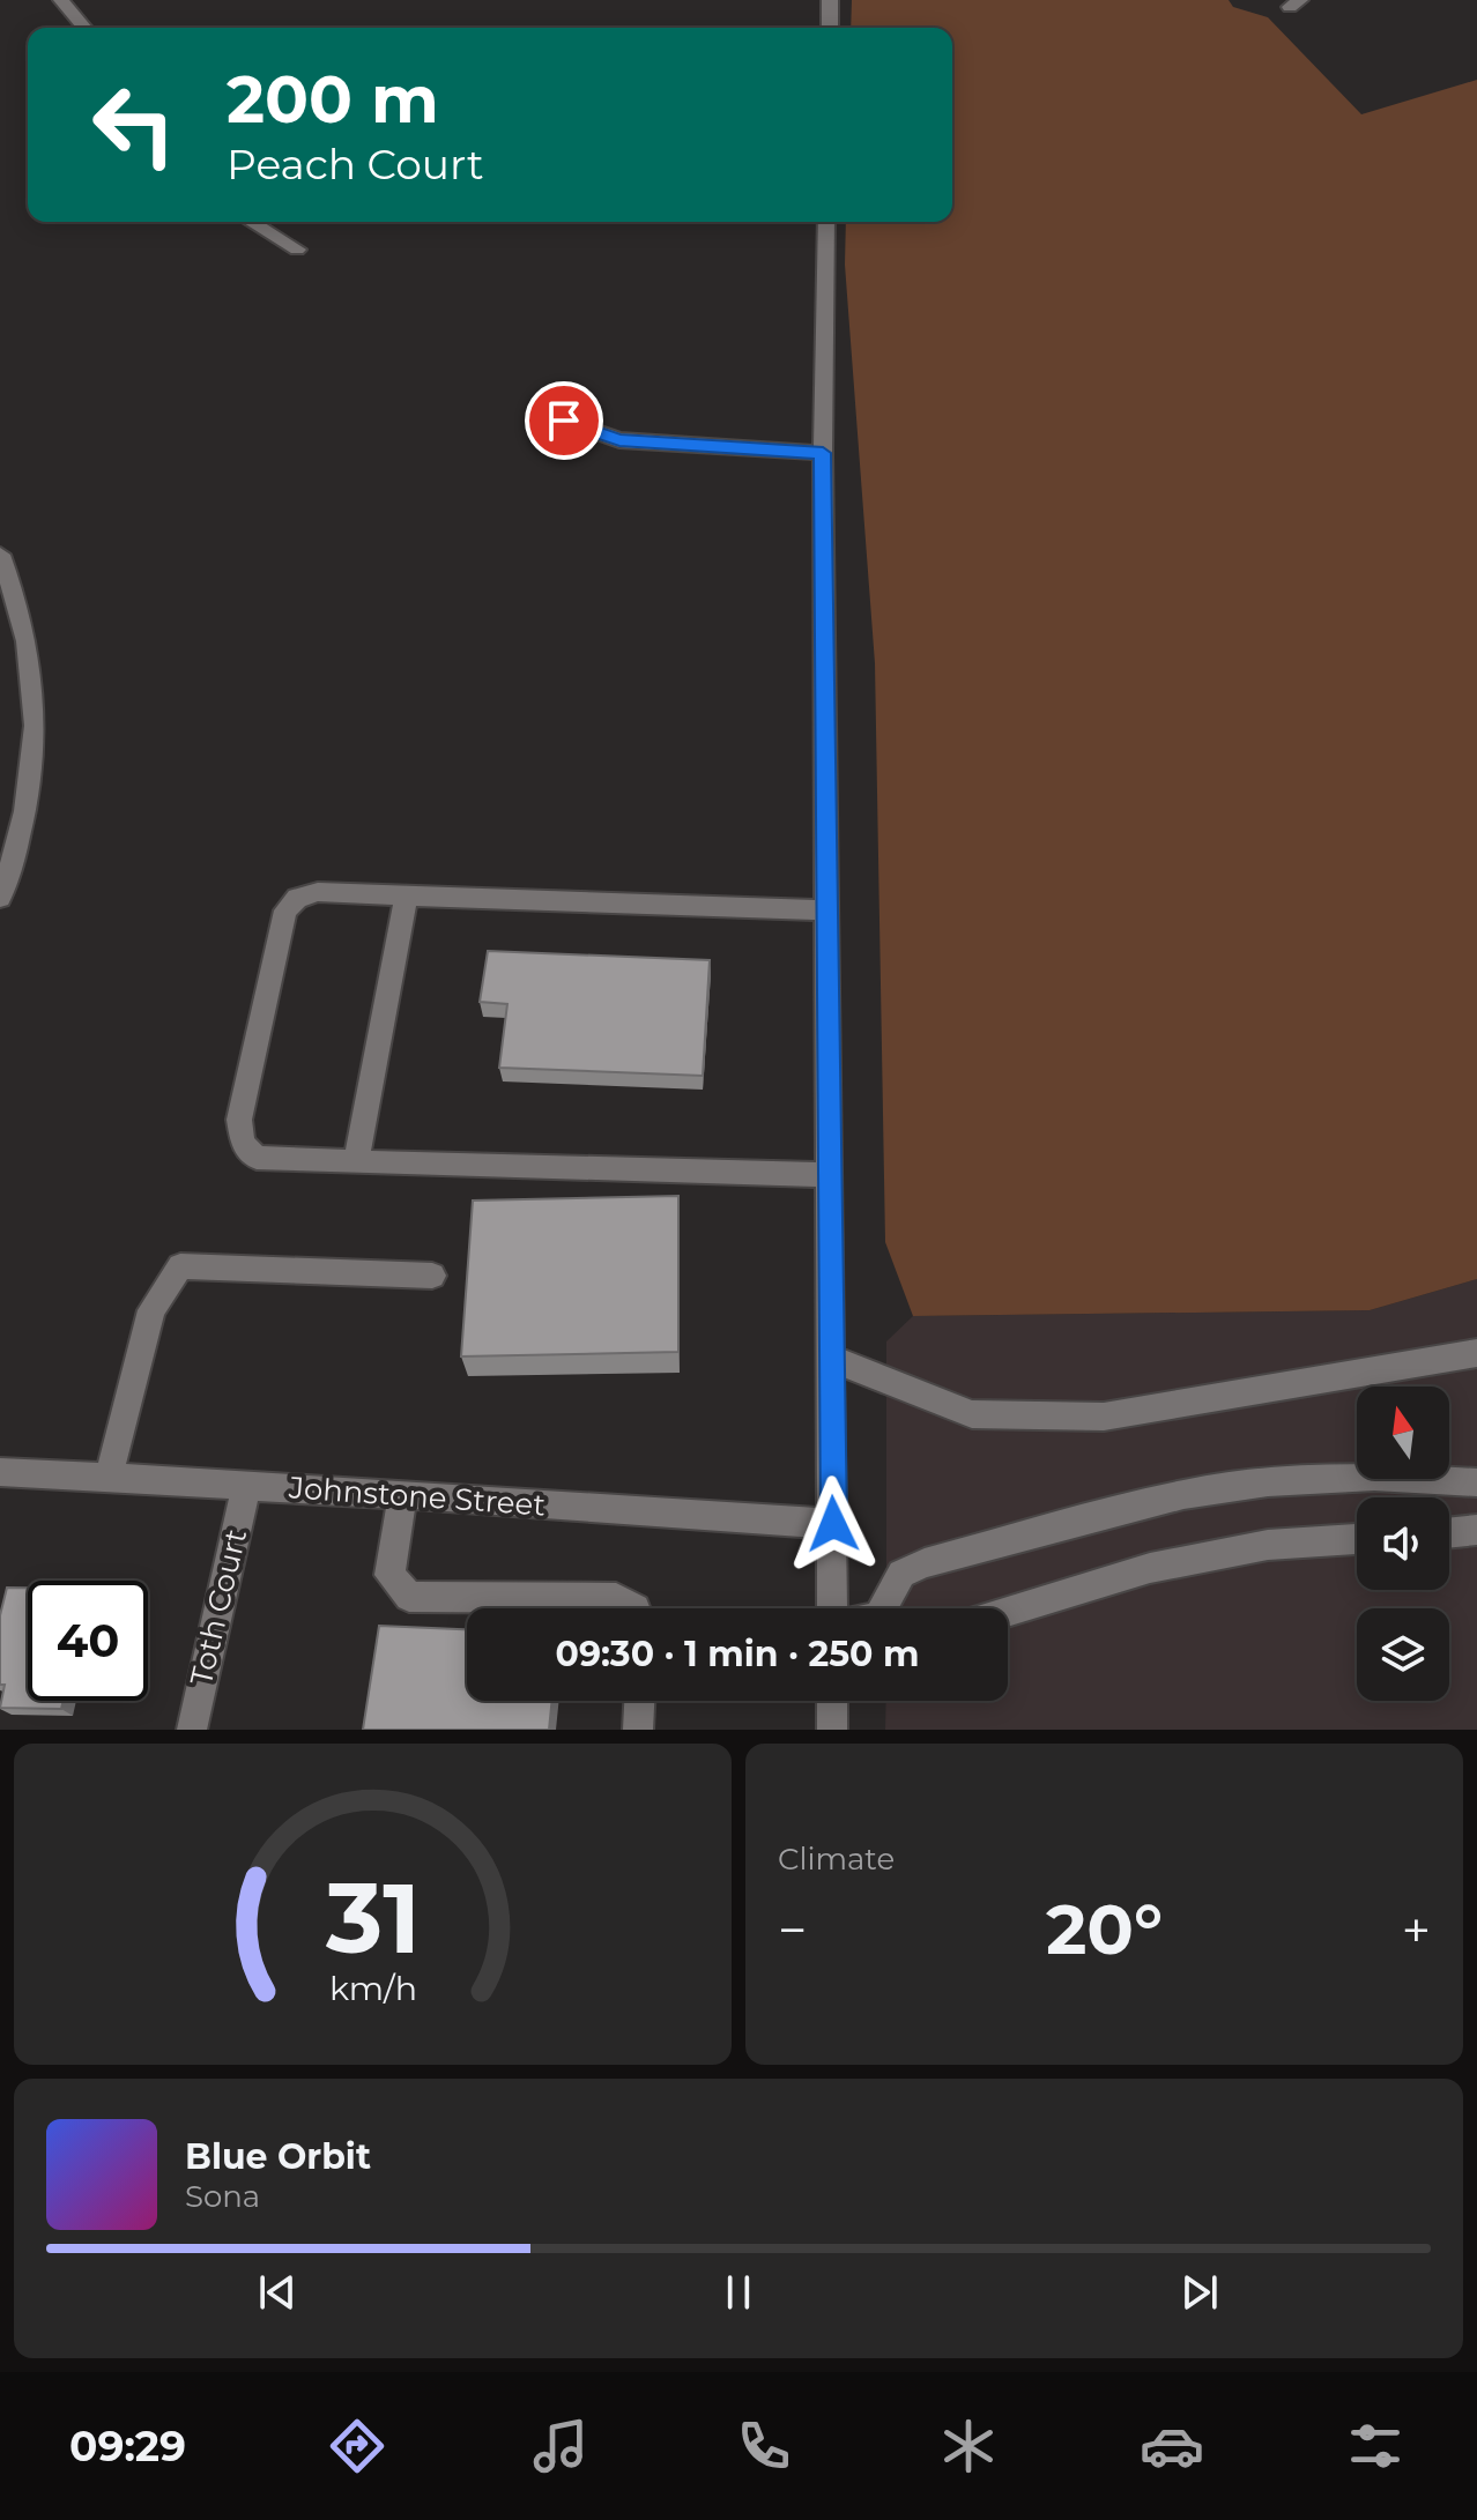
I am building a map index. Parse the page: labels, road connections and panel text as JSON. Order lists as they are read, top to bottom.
{
  "streets": {
    "street": ["Johnstone Street", "Toth Court"]
  },
  "crossings": [
    ["Johnstone Street", "Toth Court"]
  ],
  "north": "top",
  "page": {
    "turn": ["200 m", "Peach Court"],
    "limit": "40",
    "trip": "09:30 · 1 min · 250 m",
    "tile": "Climate",
    "heat": ["−", "20°", "+"],
    "song": ["Blue Orbit", "Sona"],
    "tabs": "09:29",
    "gauge": ["31", "km/h"]
  }
}
